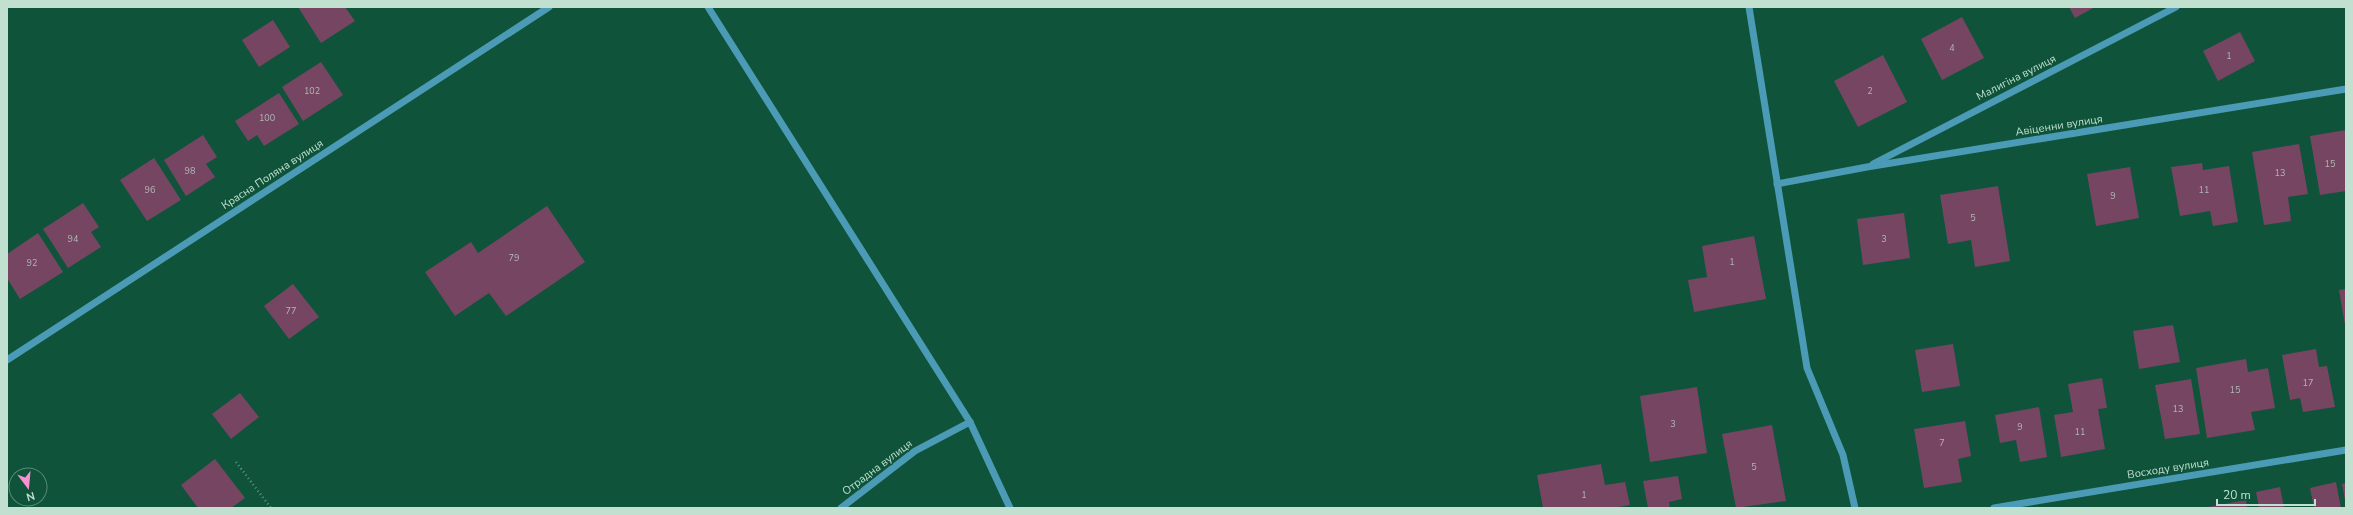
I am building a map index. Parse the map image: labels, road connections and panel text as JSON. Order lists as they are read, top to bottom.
{
  "streets": {
    "street": [
      "Малигіна вулиця",
      "Авіценни вулиця",
      "Красна Поляна вулиця",
      "Отрадна вулиця",
      "Восходу вулиця"
    ]
  },
  "crossings": [
    ["Малигіна вулиця", "Авіценни вулиця"]
  ],
  "house_numbers": [
    "4",
    "1",
    "102",
    "2",
    "100",
    "15",
    "98",
    "13",
    "96",
    "11",
    "9",
    "5",
    "94",
    "3",
    "79",
    "1",
    "92",
    "77",
    "17",
    "15",
    "13",
    "3",
    "9",
    "11",
    "7",
    "5",
    "1"
  ],
  "scale_bar": "20 m",
  "north": "bottom"
}
